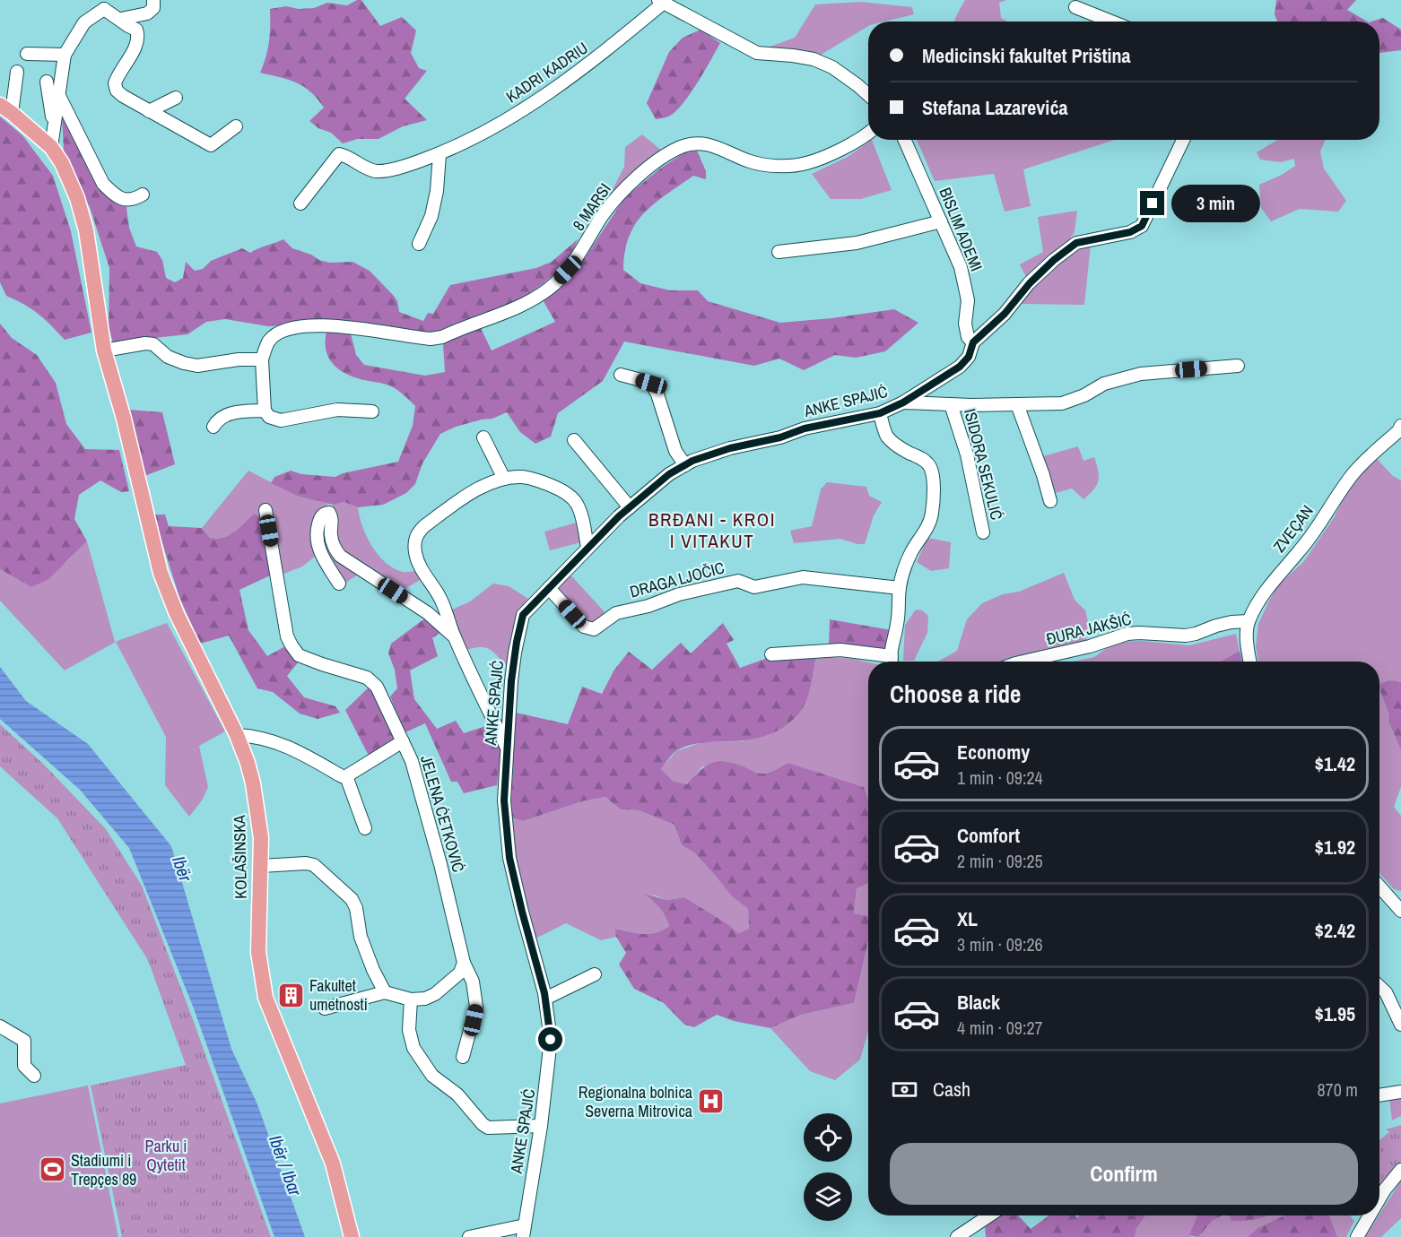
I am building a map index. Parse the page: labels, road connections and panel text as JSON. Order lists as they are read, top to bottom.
{
  "streets": {
    "main road": ["KOLAŠINSKA"],
    "street": [
      "KADRI KADRIU",
      "8 MARSI",
      "BISLIM ADEMI",
      "ANKE SPAJIĆ",
      "ISIDORA SEKULIĆ",
      "ZVEÇAN",
      "DRAGA LJOČIC",
      "ÐURA JAKŠIĆ",
      "JELENA ĆETKOVIĆ"
    ]
  },
  "crossings": [
    ["ANKE SPAJIĆ", "DRAGA LJOČIC"],
    ["ZVEÇAN", "ÐURA JAKŠIĆ"]
  ],
  "districts": ["BRĐANI - KROI I VITAKUT"],
  "water": ["Ibër", "Ibër / Ibar"],
  "parks": ["Parku i Qytetit"],
  "places": {
    "building": ["Fakultet umetnosti"],
    "hospital": ["Regionalna bolnica Severna Mitrovica"],
    "sports": ["Stadiumi i Trepçes 89"]
  },
  "page": {
    "banner": ["Medicinski fakultet Priština", "Stefana Lazarevića"],
    "bubble": "3 min",
    "heading": "Choose a ride",
    "list": [
      {
        "name": "Economy",
        "note": "1 min · 09:24",
        "value": "$1.42"
      },
      {
        "name": "Comfort",
        "note": "2 min · 09:25",
        "value": "$1.92"
      },
      {
        "name": "XL",
        "note": "3 min · 09:26",
        "value": "$2.42"
      },
      {
        "name": "Black",
        "note": "4 min · 09:27",
        "value": "$1.95"
      }
    ],
    "pay": ["Cash", "870 m"],
    "buttons": "Confirm"
  }
}
